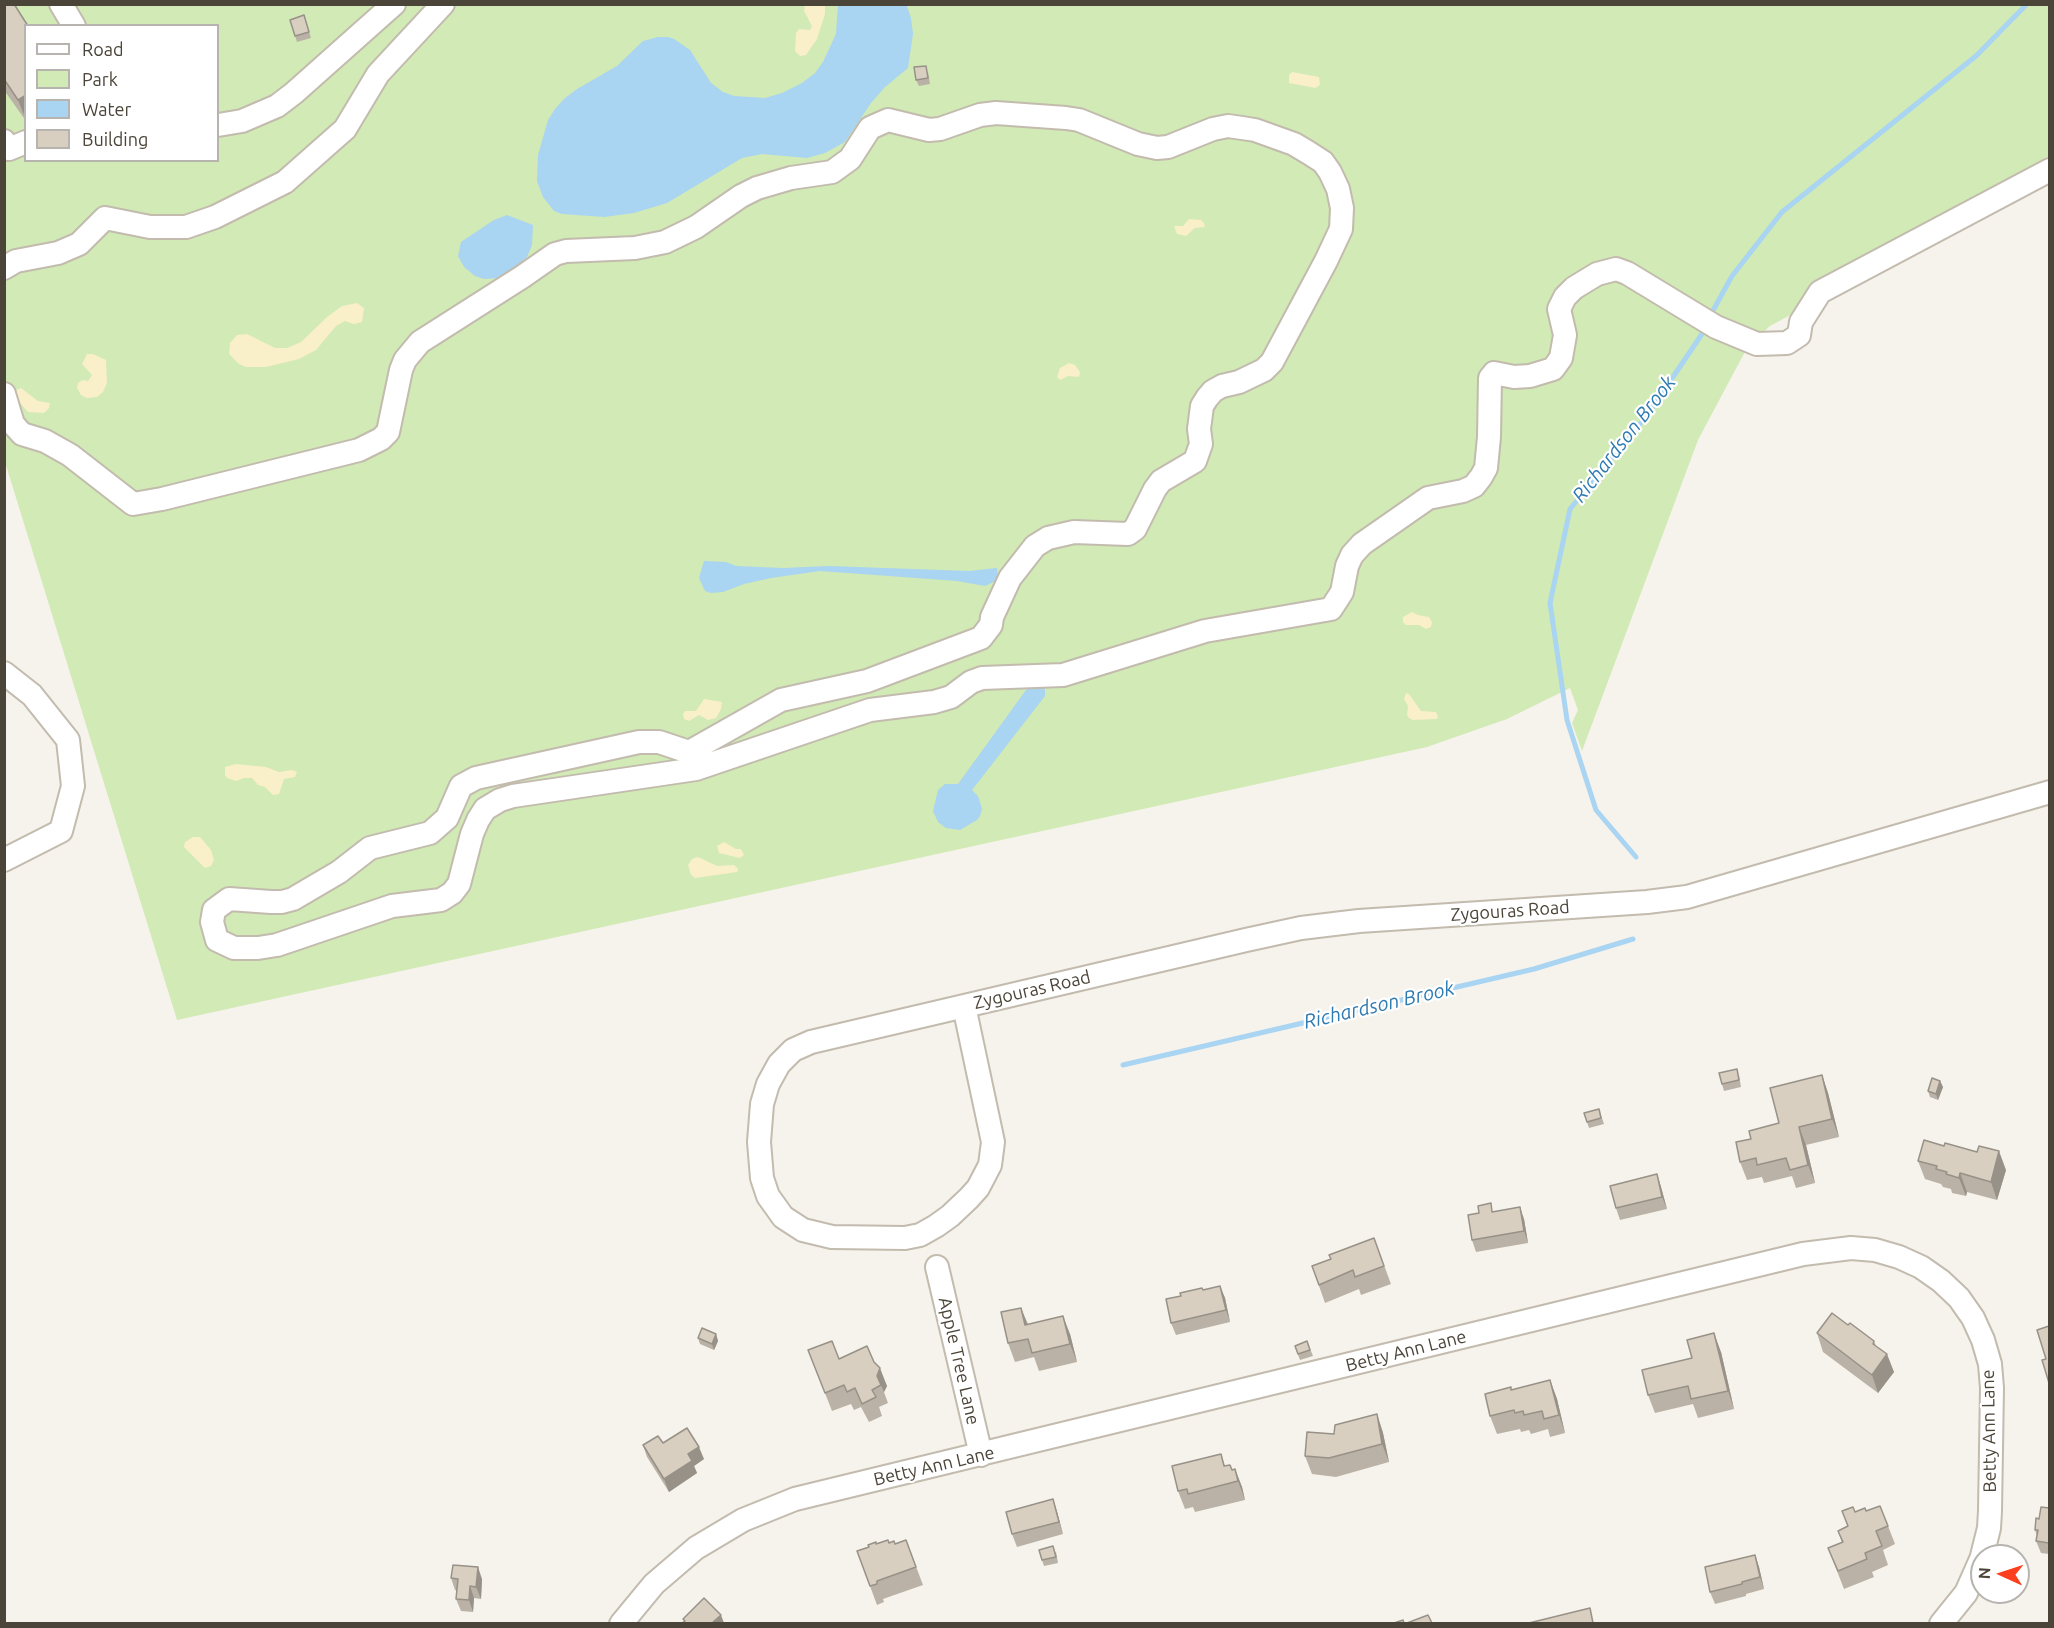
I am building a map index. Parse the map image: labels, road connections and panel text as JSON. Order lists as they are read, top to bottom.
{
  "streets": {
    "street": ["Zygouras Road", "Betty Ann Lane", "Apple Tree Lane"]
  },
  "crossings": [
    ["Betty Ann Lane", "Apple Tree Lane"]
  ],
  "water": ["Richardson Brook"],
  "legend": [
    "Road",
    "Park",
    "Water",
    "Building"
  ],
  "north": "left"
}
